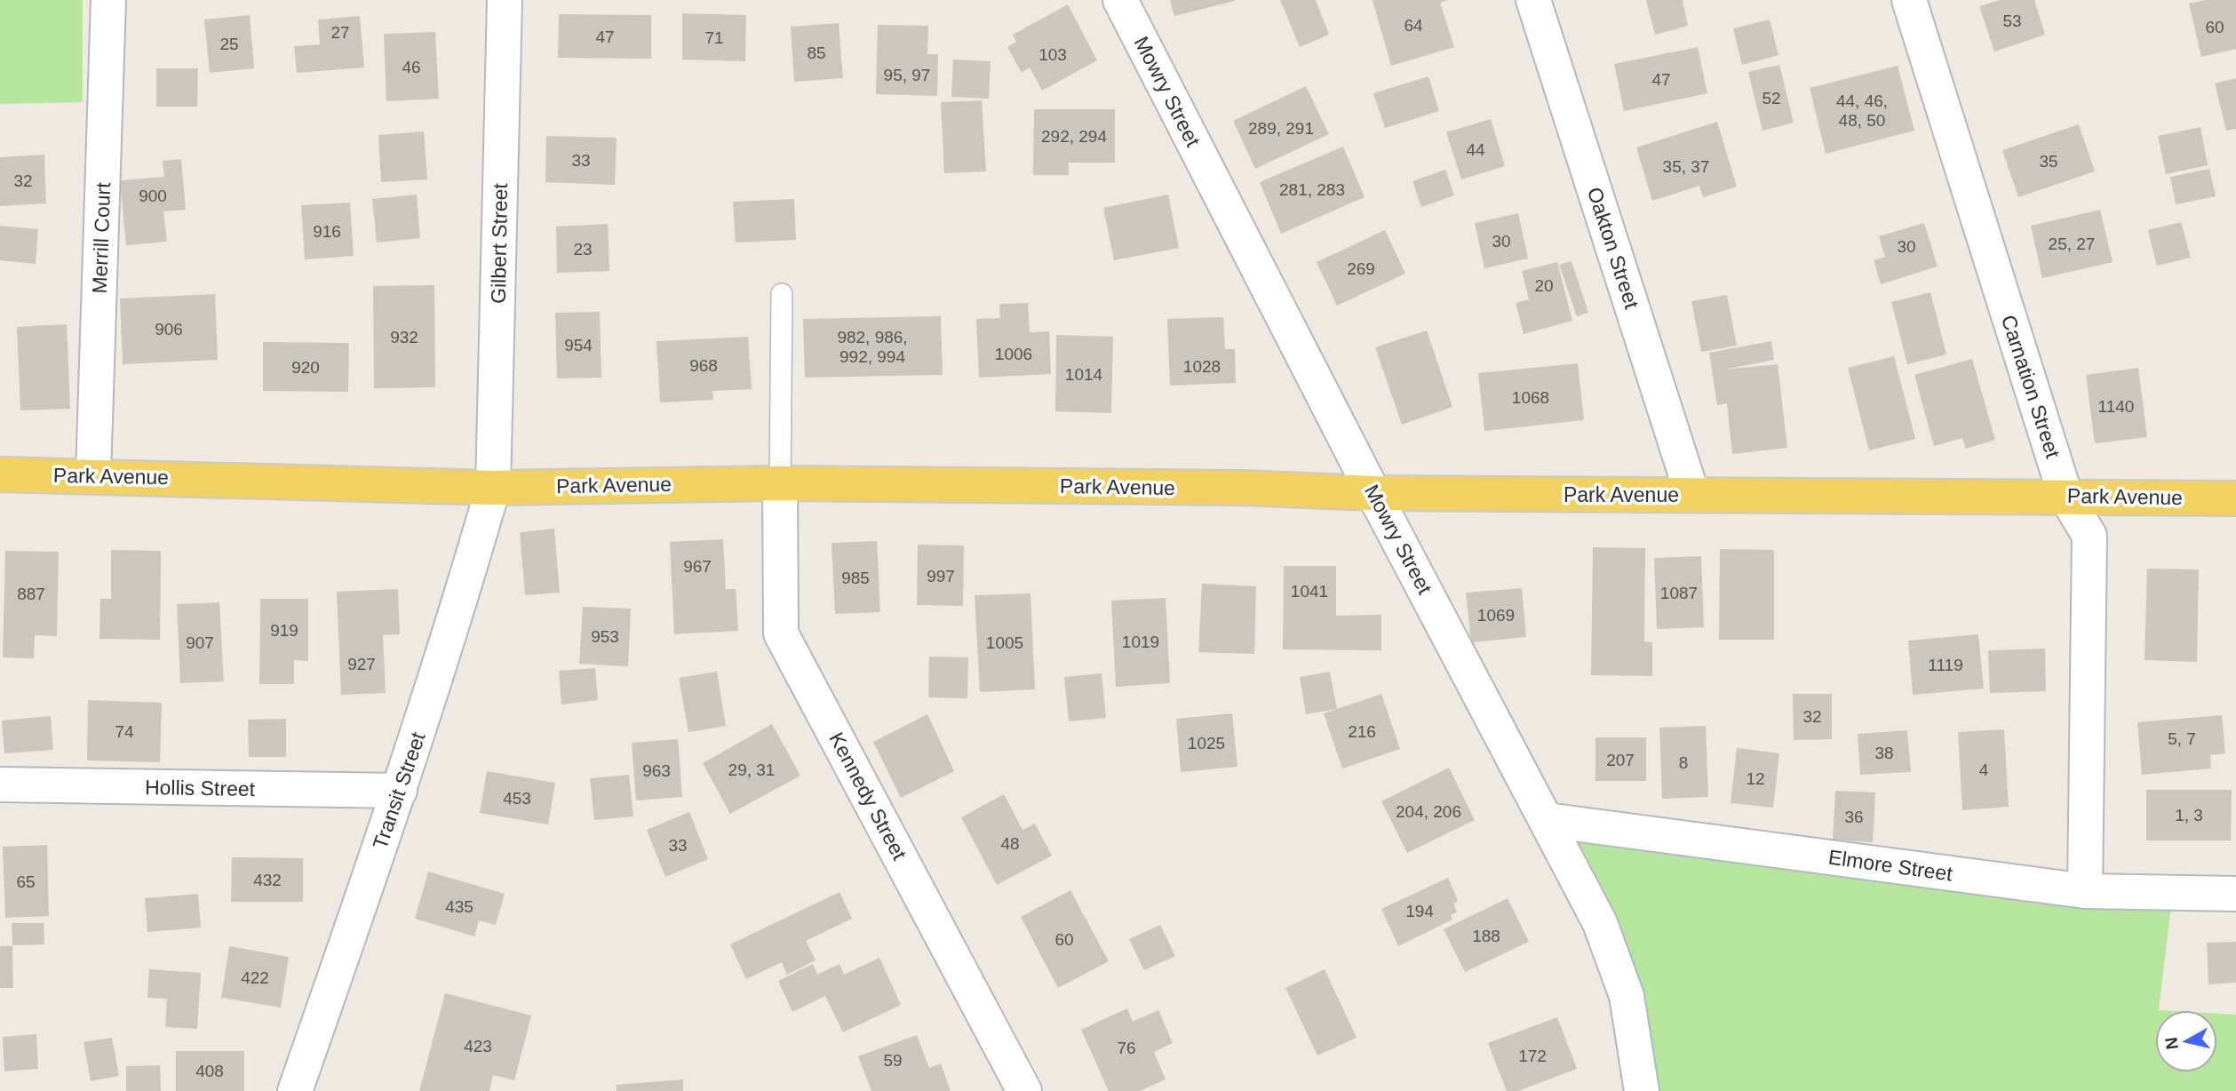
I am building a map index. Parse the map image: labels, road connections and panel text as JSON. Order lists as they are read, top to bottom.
{
  "streets": {
    "main road": ["Park Avenue"],
    "street": [
      "Mowry Street",
      "Merrill Court",
      "Gilbert Street",
      "Oakton Street",
      "Carnation Street",
      "Hollis Street",
      "Transit Street",
      "Kennedy Street",
      "Elmore Street"
    ]
  },
  "crossings": [
    ["Mowry Street", "Park Avenue"],
    ["Mowry Street", "Elmore Street"],
    ["Merrill Court", "Park Avenue"],
    ["Gilbert Street", "Park Avenue"],
    ["Gilbert Street", "Transit Street"],
    ["Oakton Street", "Park Avenue"],
    ["Carnation Street", "Park Avenue"],
    ["Carnation Street", "Elmore Street"],
    ["Park Avenue", "Transit Street"],
    ["Park Avenue", "Kennedy Street"],
    ["Hollis Street", "Transit Street"]
  ],
  "house_numbers": [
    "53",
    "64",
    "60",
    "27",
    "47",
    "71",
    "25",
    "85",
    "103",
    "46",
    "95, 97",
    "47",
    "52",
    "44, 46, 48, 50",
    "289, 291",
    "292, 294",
    "44",
    "33",
    "35",
    "35, 37",
    "32",
    "281, 283",
    "900",
    "916",
    "30",
    "25, 27",
    "30",
    "23",
    "269",
    "20",
    "906",
    "932",
    "982, 986, 992, 994",
    "954",
    "1006",
    "968",
    "1028",
    "920",
    "1014",
    "1068",
    "1140",
    "967",
    "997",
    "985",
    "1041",
    "1087",
    "887",
    "1069",
    "919",
    "953",
    "1019",
    "907",
    "1005",
    "927",
    "1119",
    "32",
    "74",
    "216",
    "5, 7",
    "1025",
    "38",
    "207",
    "8",
    "29, 31",
    "4",
    "963",
    "12",
    "453",
    "204, 206",
    "1, 3",
    "36",
    "48",
    "33",
    "432",
    "65",
    "435",
    "194",
    "188",
    "60",
    "422",
    "423",
    "76",
    "172",
    "59",
    "408"
  ],
  "north": "left"
}
